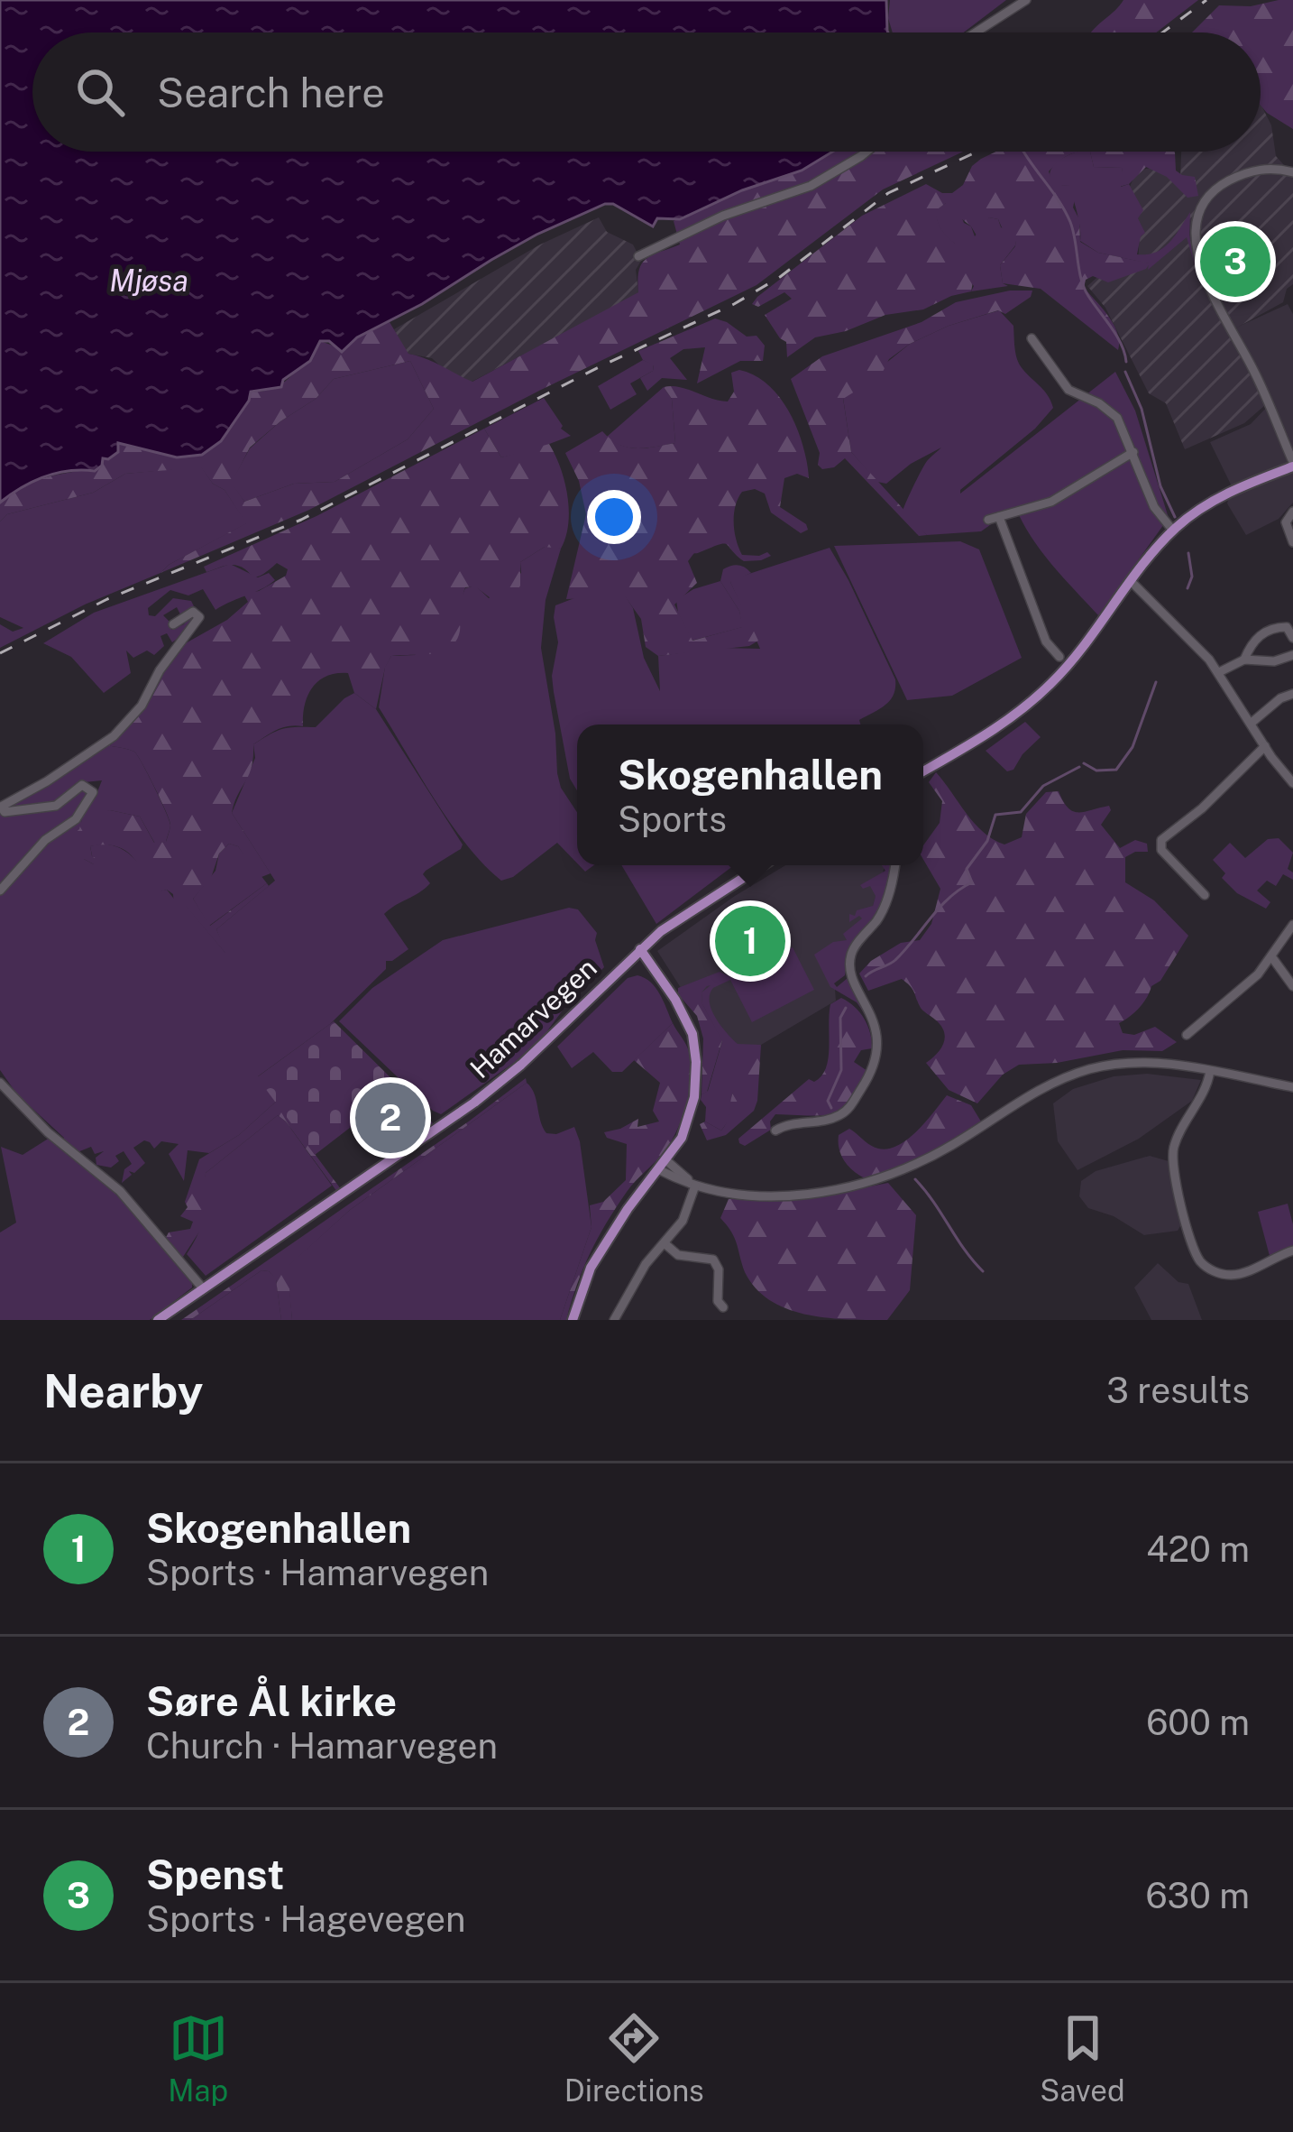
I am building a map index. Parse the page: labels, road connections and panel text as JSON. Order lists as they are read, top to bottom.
{
  "streets": {
    "main road": ["Hamarvegen"]
  },
  "water": ["Mjøsa"],
  "page": {
    "search": "Search here",
    "pins": ["3", "1", "2"],
    "popup": ["Skogenhallen", "Sports"],
    "heading": ["Nearby", "3 results"],
    "list": [
      {
        "mark": "1",
        "name": "Skogenhallen",
        "note": "Sports · Hamarvegen",
        "value": "420 m"
      },
      {
        "mark": "2",
        "name": "Søre Ål kirke",
        "note": "Church · Hamarvegen",
        "value": "600 m"
      },
      {
        "mark": "3",
        "name": "Spenst",
        "note": "Sports · Hagevegen",
        "value": "630 m"
      }
    ],
    "nav": ["Map", "Directions", "Saved"]
  }
}
